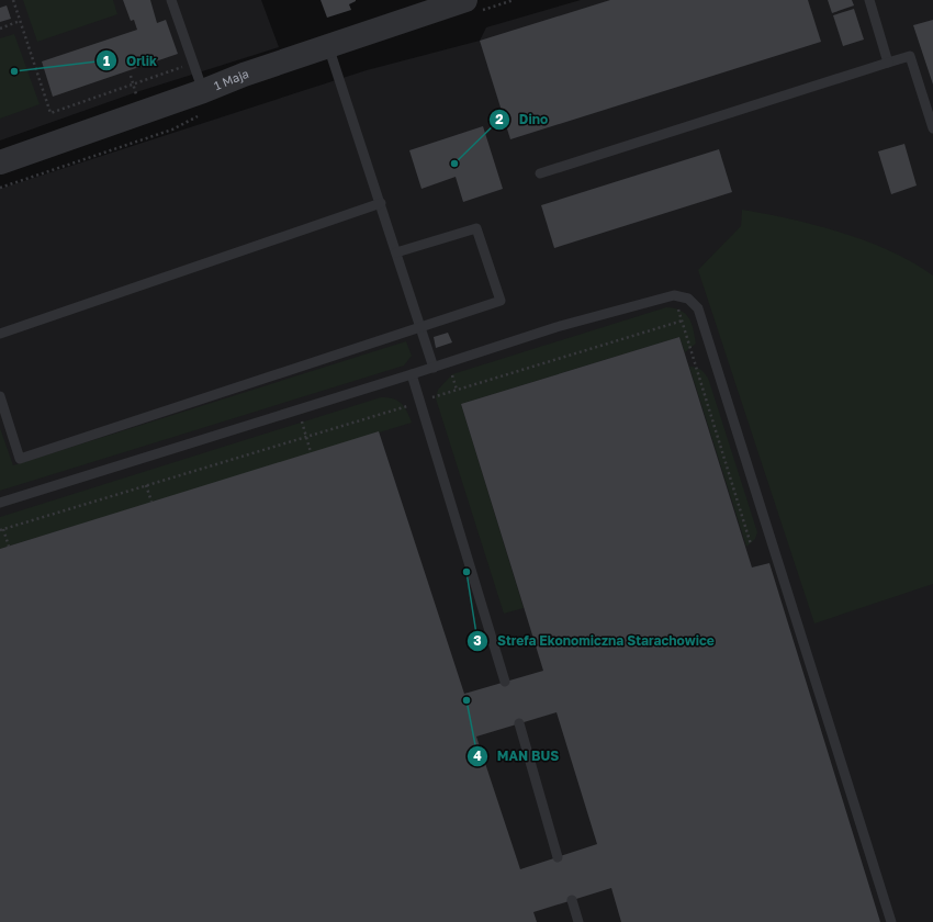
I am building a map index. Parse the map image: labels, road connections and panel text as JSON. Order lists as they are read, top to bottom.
{
  "streets": {
    "street": ["1 Maja"]
  },
  "places": [
    "Orlik",
    "Dino",
    "Strefa Ekonomiczna Starachowice",
    "MAN BUS"
  ]
}
